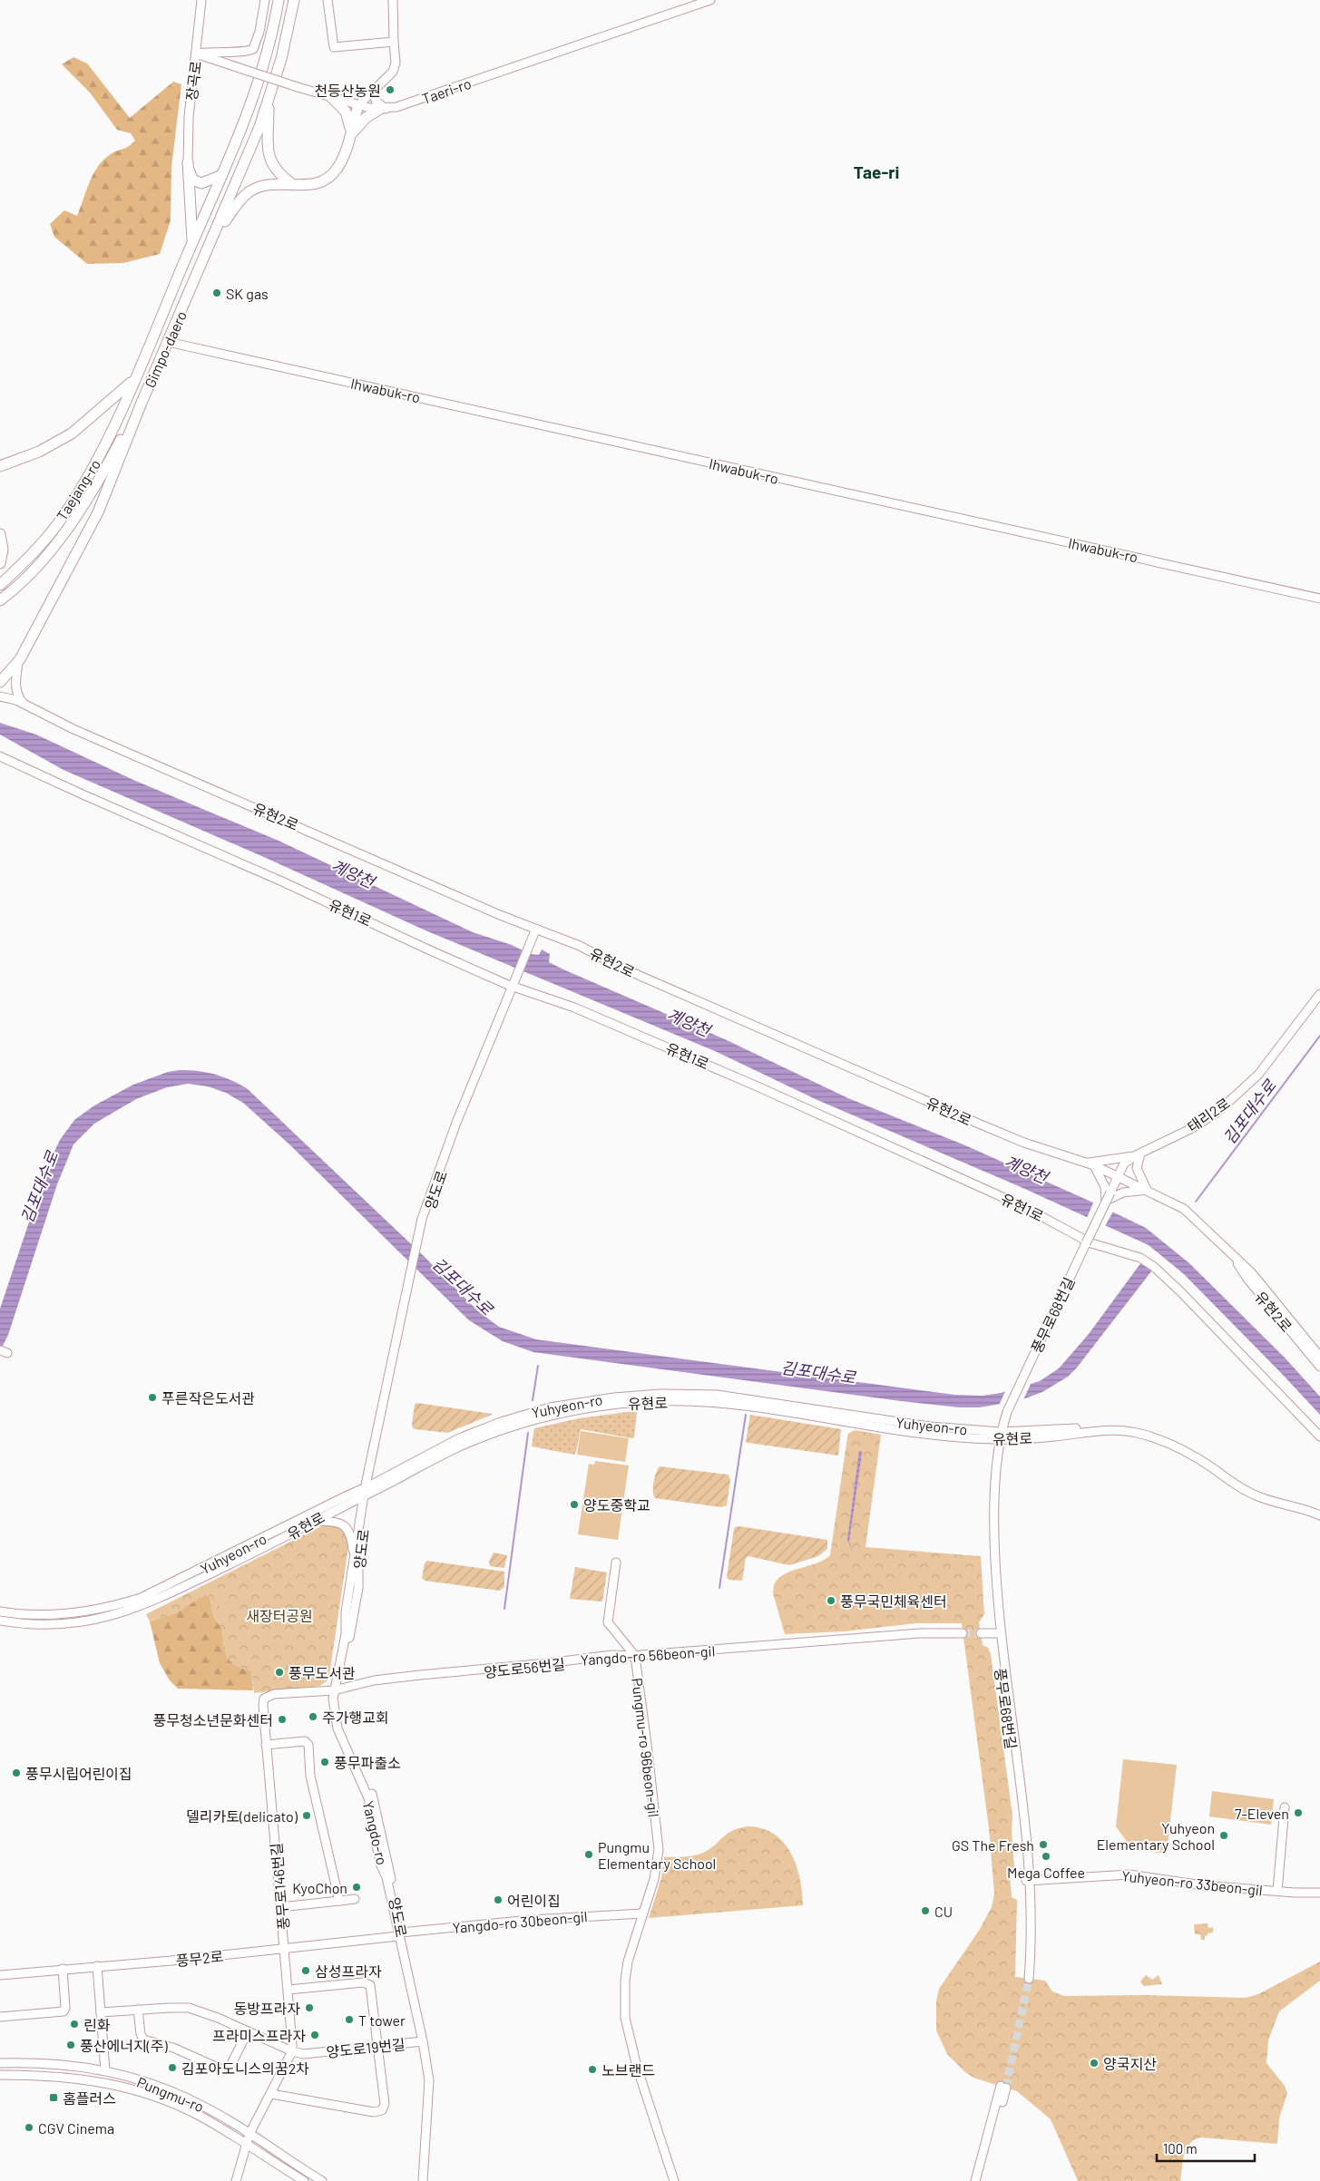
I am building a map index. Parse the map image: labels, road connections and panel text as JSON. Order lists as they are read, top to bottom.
{
  "streets": {
    "main road": ["Gimpo-daero", "Taejang-ro"],
    "street": [
      "장곡로",
      "Taeri-ro",
      "Ihwabuk-ro",
      "유현2로",
      "유현1로",
      "태리2로",
      "양도로",
      "풍무로68번길",
      "유현로",
      "Yuhyeon-ro",
      "Yangdo-ro 56beon-gil",
      "Pungmu-ro 96beon-gil",
      "Yangdo-ro",
      "Yuhyeon-ro 33beon-gil",
      "풍무로146번길",
      "Yangdo-ro 30beon-gil",
      "풍무2로",
      "양도로19번길",
      "Pungmu-ro"
    ]
  },
  "crossings": [
    ["장곡로", "Taeri-ro"],
    ["Gimpo-daero", "Ihwabuk-ro"],
    ["Gimpo-daero", "Taejang-ro"],
    ["유현2로", "태리2로"],
    ["유현2로", "양도로"],
    ["유현1로", "양도로"],
    ["태리2로", "풍무로68번길"],
    ["양도로", "유현로"],
    ["양도로", "Yuhyeon-ro"],
    ["양도로", "Yangdo-ro 56beon-gil"],
    ["양도로", "Yangdo-ro"],
    ["양도로", "풍무로146번길"],
    ["양도로", "Yangdo-ro 30beon-gil"],
    ["양도로", "풍무2로"],
    ["풍무로68번길", "유현로"],
    ["풍무로68번길", "Yuhyeon-ro"],
    ["풍무로68번길", "Yuhyeon-ro 33beon-gil"],
    ["유현로", "Yuhyeon-ro"],
    ["유현로", "Yangdo-ro"],
    ["Yuhyeon-ro", "Yangdo-ro"],
    ["Yangdo-ro 56beon-gil", "Pungmu-ro 96beon-gil"],
    ["Yangdo-ro 56beon-gil", "Yangdo-ro"],
    ["Yangdo-ro 56beon-gil", "풍무로146번길"],
    ["Pungmu-ro 96beon-gil", "Yangdo-ro 30beon-gil"],
    ["Yangdo-ro", "풍무로146번길"],
    ["Yangdo-ro", "Yangdo-ro 30beon-gil"],
    ["Yangdo-ro", "풍무2로"],
    ["Yangdo-ro", "양도로19번길"],
    ["풍무로146번길", "풍무2로"],
    ["풍무로146번길", "양도로19번길"],
    ["풍무로146번길", "Pungmu-ro"],
    ["Yangdo-ro 30beon-gil", "풍무2로"]
  ],
  "districts": ["Tae-ri"],
  "water": ["계양천", "김포대수로"],
  "parks": ["새장터공원"],
  "places": {
    "other": [
      "천등산농원",
      "SK gas",
      "푸른작은도서관",
      "양도중학교",
      "풍무국민체육센터",
      "풍무도서관",
      "주가행교회",
      "풍무청소년문화센터",
      "풍무파출소",
      "풍무시립어린이집",
      "7-Eleven",
      "델리카토(delicato)",
      "Yuhyeon Elementary School",
      "GS The Fresh",
      "Pungmu Elementary School",
      "Mega Coffee",
      "KyoChon",
      "어린이집",
      "CU",
      "삼성프라자",
      "동방프라자",
      "T tower",
      "린화",
      "프라미스프라자",
      "풍산에너지(주)",
      "양국지산",
      "김포아도니스의꿈2차",
      "노브랜드",
      "CGV Cinema"
    ],
    "transit": ["홈플러스"]
  },
  "scale_bar": "100 m"
}
